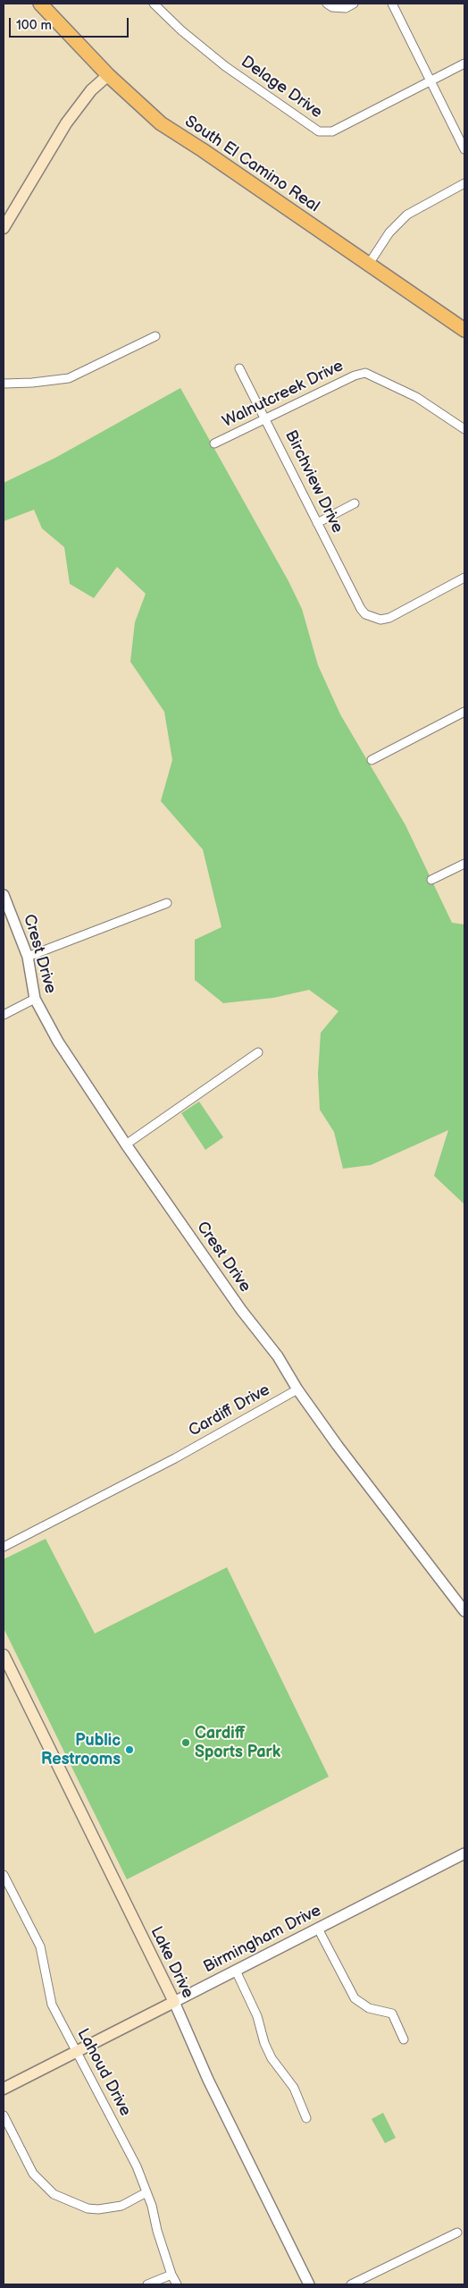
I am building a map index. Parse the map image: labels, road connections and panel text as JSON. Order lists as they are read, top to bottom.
{
  "streets": {
    "main road": ["South El Camino Real", "Birmingham Drive", "Lake Drive"],
    "street": [
      "Delage Drive",
      "Walnutcreek Drive",
      "Birchview Drive",
      "Crest Drive",
      "Cardiff Drive",
      "Lahoud Drive"
    ]
  },
  "crossings": [
    ["Walnutcreek Drive", "Birchview Drive"],
    ["Crest Drive", "Cardiff Drive"],
    ["Birmingham Drive", "Lake Drive"],
    ["Birmingham Drive", "Lahoud Drive"]
  ],
  "places": ["Cardiff Sports Park", "Public Restrooms"],
  "scale_bar": "100 m"
}
